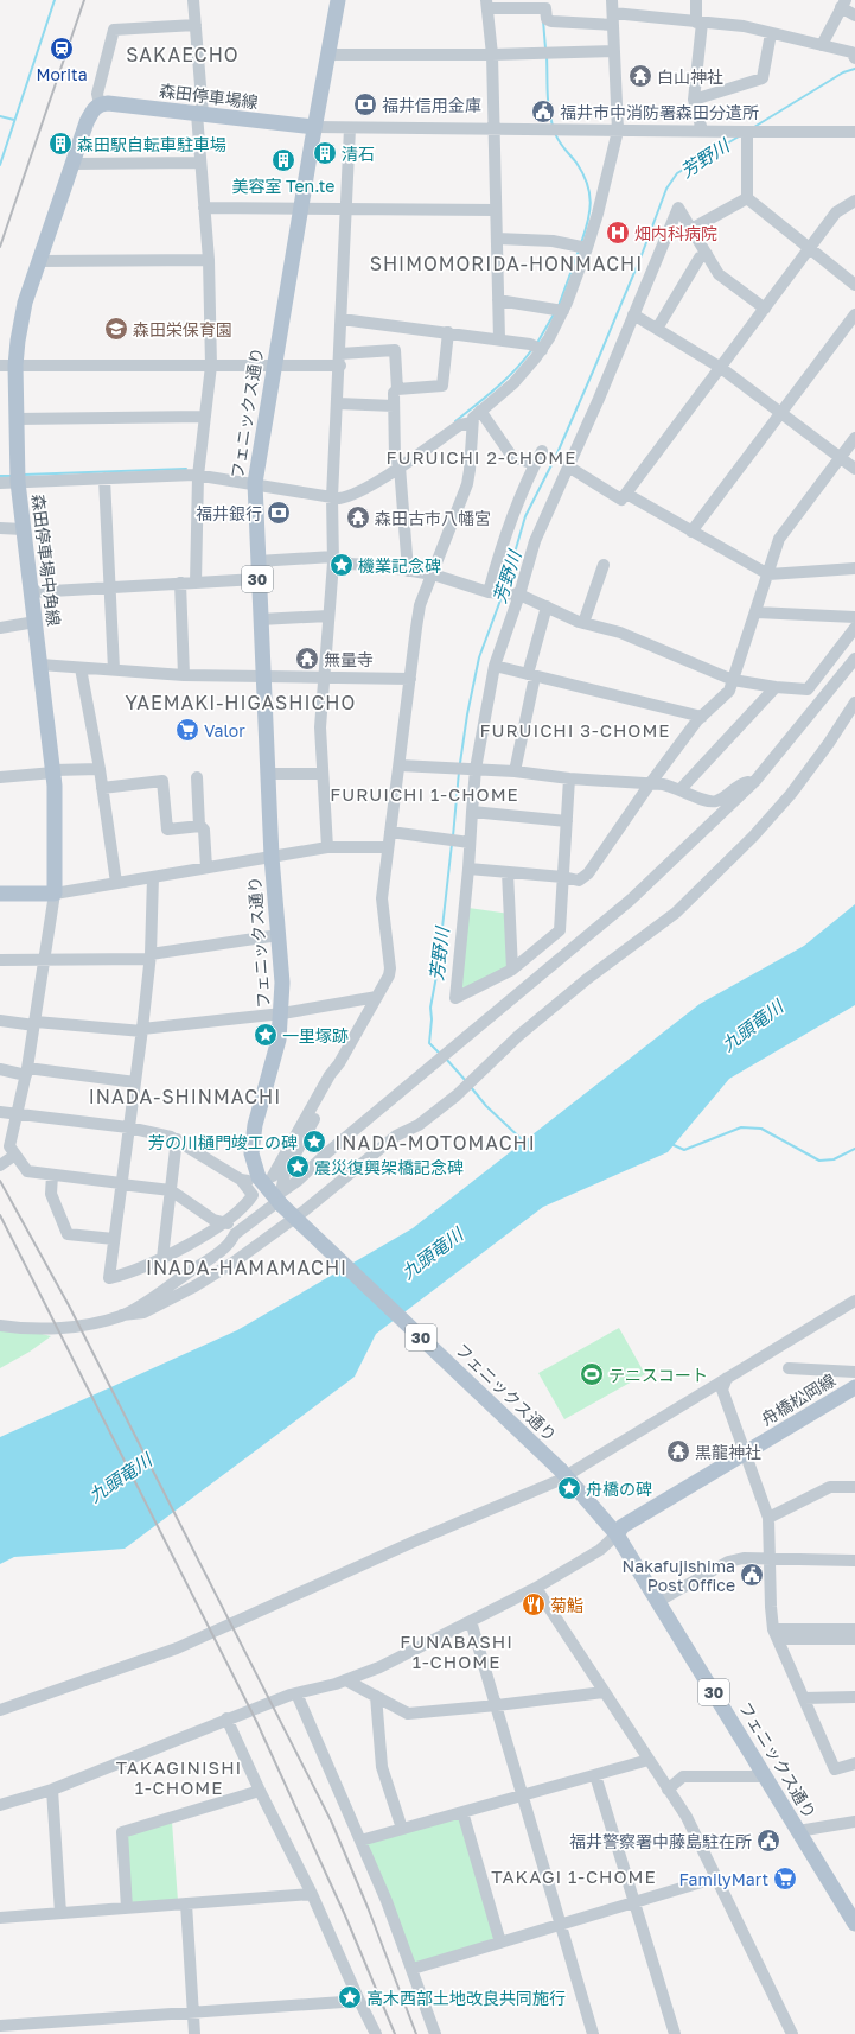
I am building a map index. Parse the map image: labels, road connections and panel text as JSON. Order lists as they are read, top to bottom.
{
  "streets": {
    "main road": [
      "森田停車場線",
      "フェニックス通り",
      "森田停車場中角線",
      "30",
      "舟橋松岡線"
    ]
  },
  "crossings": [
    ["森田停車場線", "フェニックス通り"],
    ["森田停車場線", "森田停車場中角線"],
    ["フェニックス通り", "舟橋松岡線"]
  ],
  "districts": [
    "SAKAECHO",
    "SHIMOMORIDA-HONMACHI",
    "FURUICHI 2-CHOME",
    "YAEMAKI-HIGASHICHO",
    "FURUICHI 3-CHOME",
    "FURUICHI 1-CHOME",
    "INADA-SHINMACHI",
    "INADA-MOTOMACHI",
    "INADA-HAMAMACHI",
    "FUNABASHI 1-CHOME",
    "TAKAGINISHI 1-CHOME",
    "TAKAGI 1-CHOME"
  ],
  "water": ["芳野川", "九頭竜川"],
  "places": {
    "station": ["Morita"],
    "temple": [
      "白山神社",
      "森田古市八幡宮",
      "無量寺",
      "黒龍神社"
    ],
    "bank": ["福井信用金庫", "福井銀行"],
    "public building": ["福井市中消防署森田分遣所", "Nakafujishima Post Office", "福井警察署中藤島駐在所"],
    "building": ["森田駅自転車駐車場", "清石", "美容室 Ten.te"],
    "hospital": ["畑内科病院"],
    "school or university": ["森田栄保育園"],
    "place": [
      "機業記念碑",
      "一里塚跡",
      "芳の川樋門竣工の碑",
      "震災復興架橋記念碑",
      "舟橋の碑",
      "高木西部土地改良共同施行"
    ],
    "supermarket": ["Valor", "FamilyMart"],
    "sports": ["テニスコート"],
    "restaurant": ["菊鮨"]
  }
}
